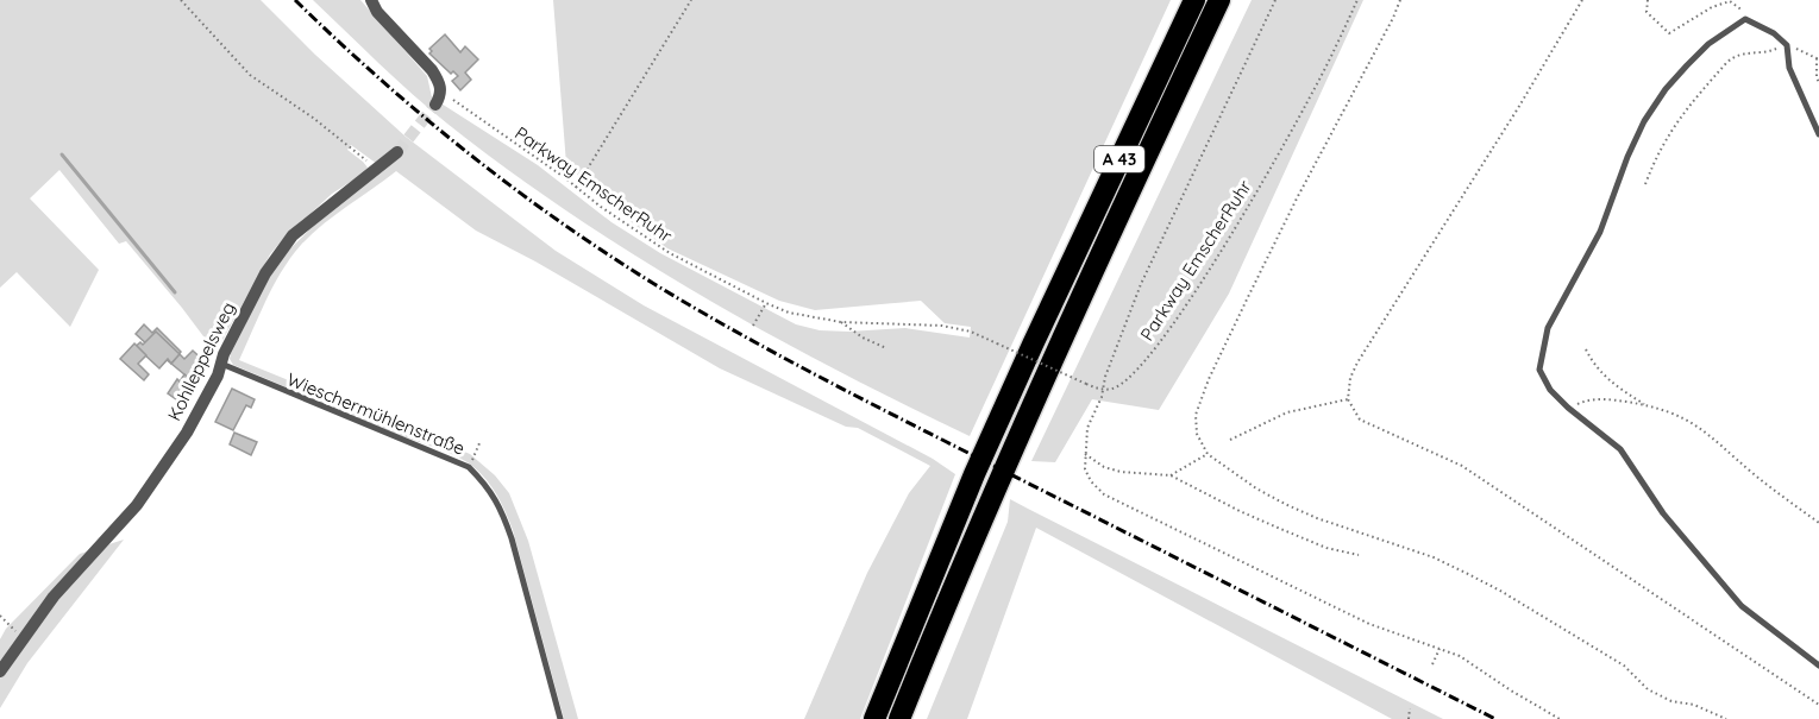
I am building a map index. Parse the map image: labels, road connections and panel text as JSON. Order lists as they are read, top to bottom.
{
  "streets": {
    "highway": ["A 43"],
    "street": ["Kohlleppelsweg"],
    "lane": ["Wieschermühlenstraße"],
    "path": ["Parkway EmscherRuhr"]
  },
  "crossings": [
    ["Kohlleppelsweg", "Wieschermühlenstraße"]
  ]
}
